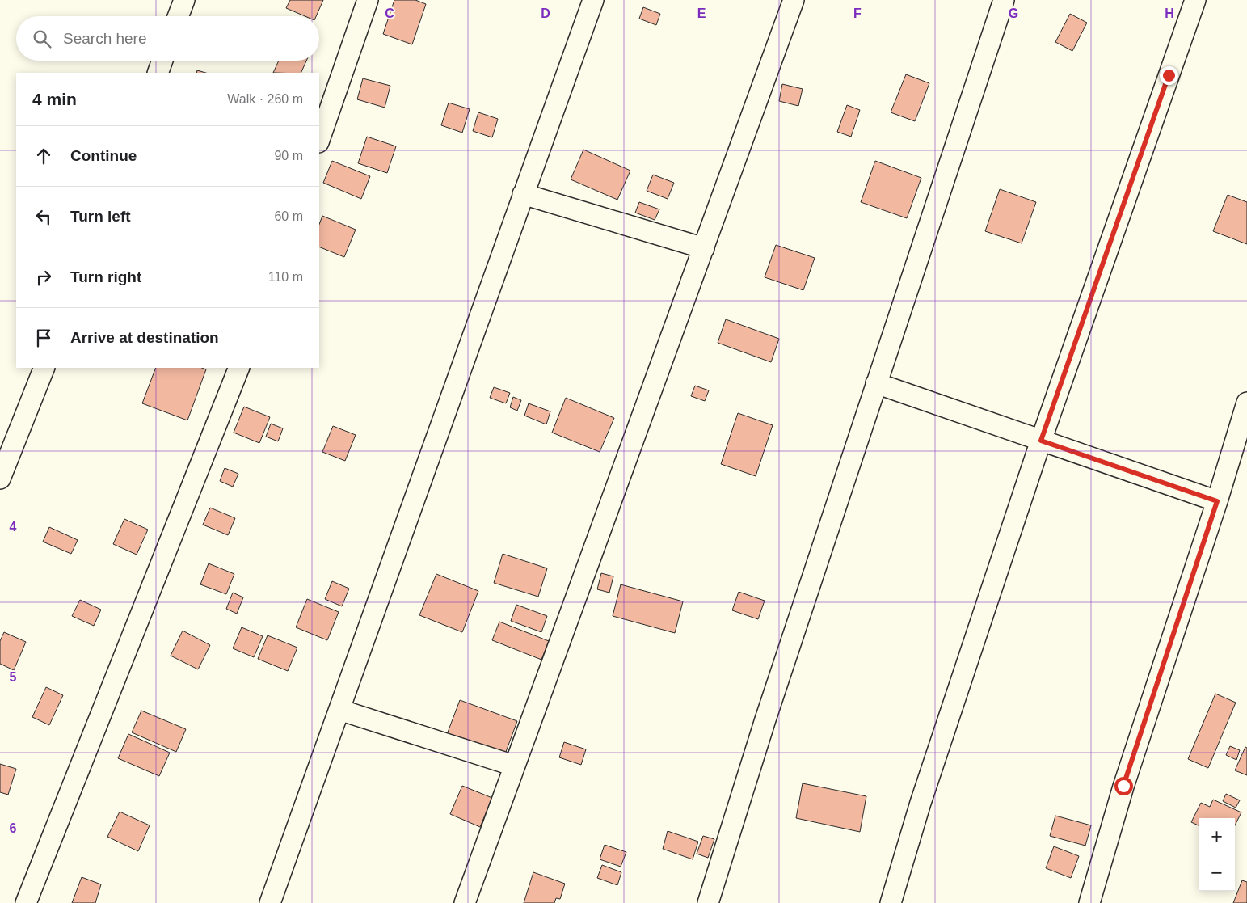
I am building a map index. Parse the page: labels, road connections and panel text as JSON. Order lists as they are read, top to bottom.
{
  "page": {
    "search": "Search here",
    "heading": ["4 min", "Walk · 260 m"],
    "list": [
      ["Continue", "90 m"],
      ["Turn left", "60 m"],
      ["Turn right", "110 m"],
      "Arrive at destination"
    ],
    "map_buttons": ["+", "−"]
  },
  "grid": {
    "columns": [
      "C",
      "D",
      "E",
      "F",
      "G",
      "H"
    ],
    "rows": ["4", "5", "6"]
  }
}
